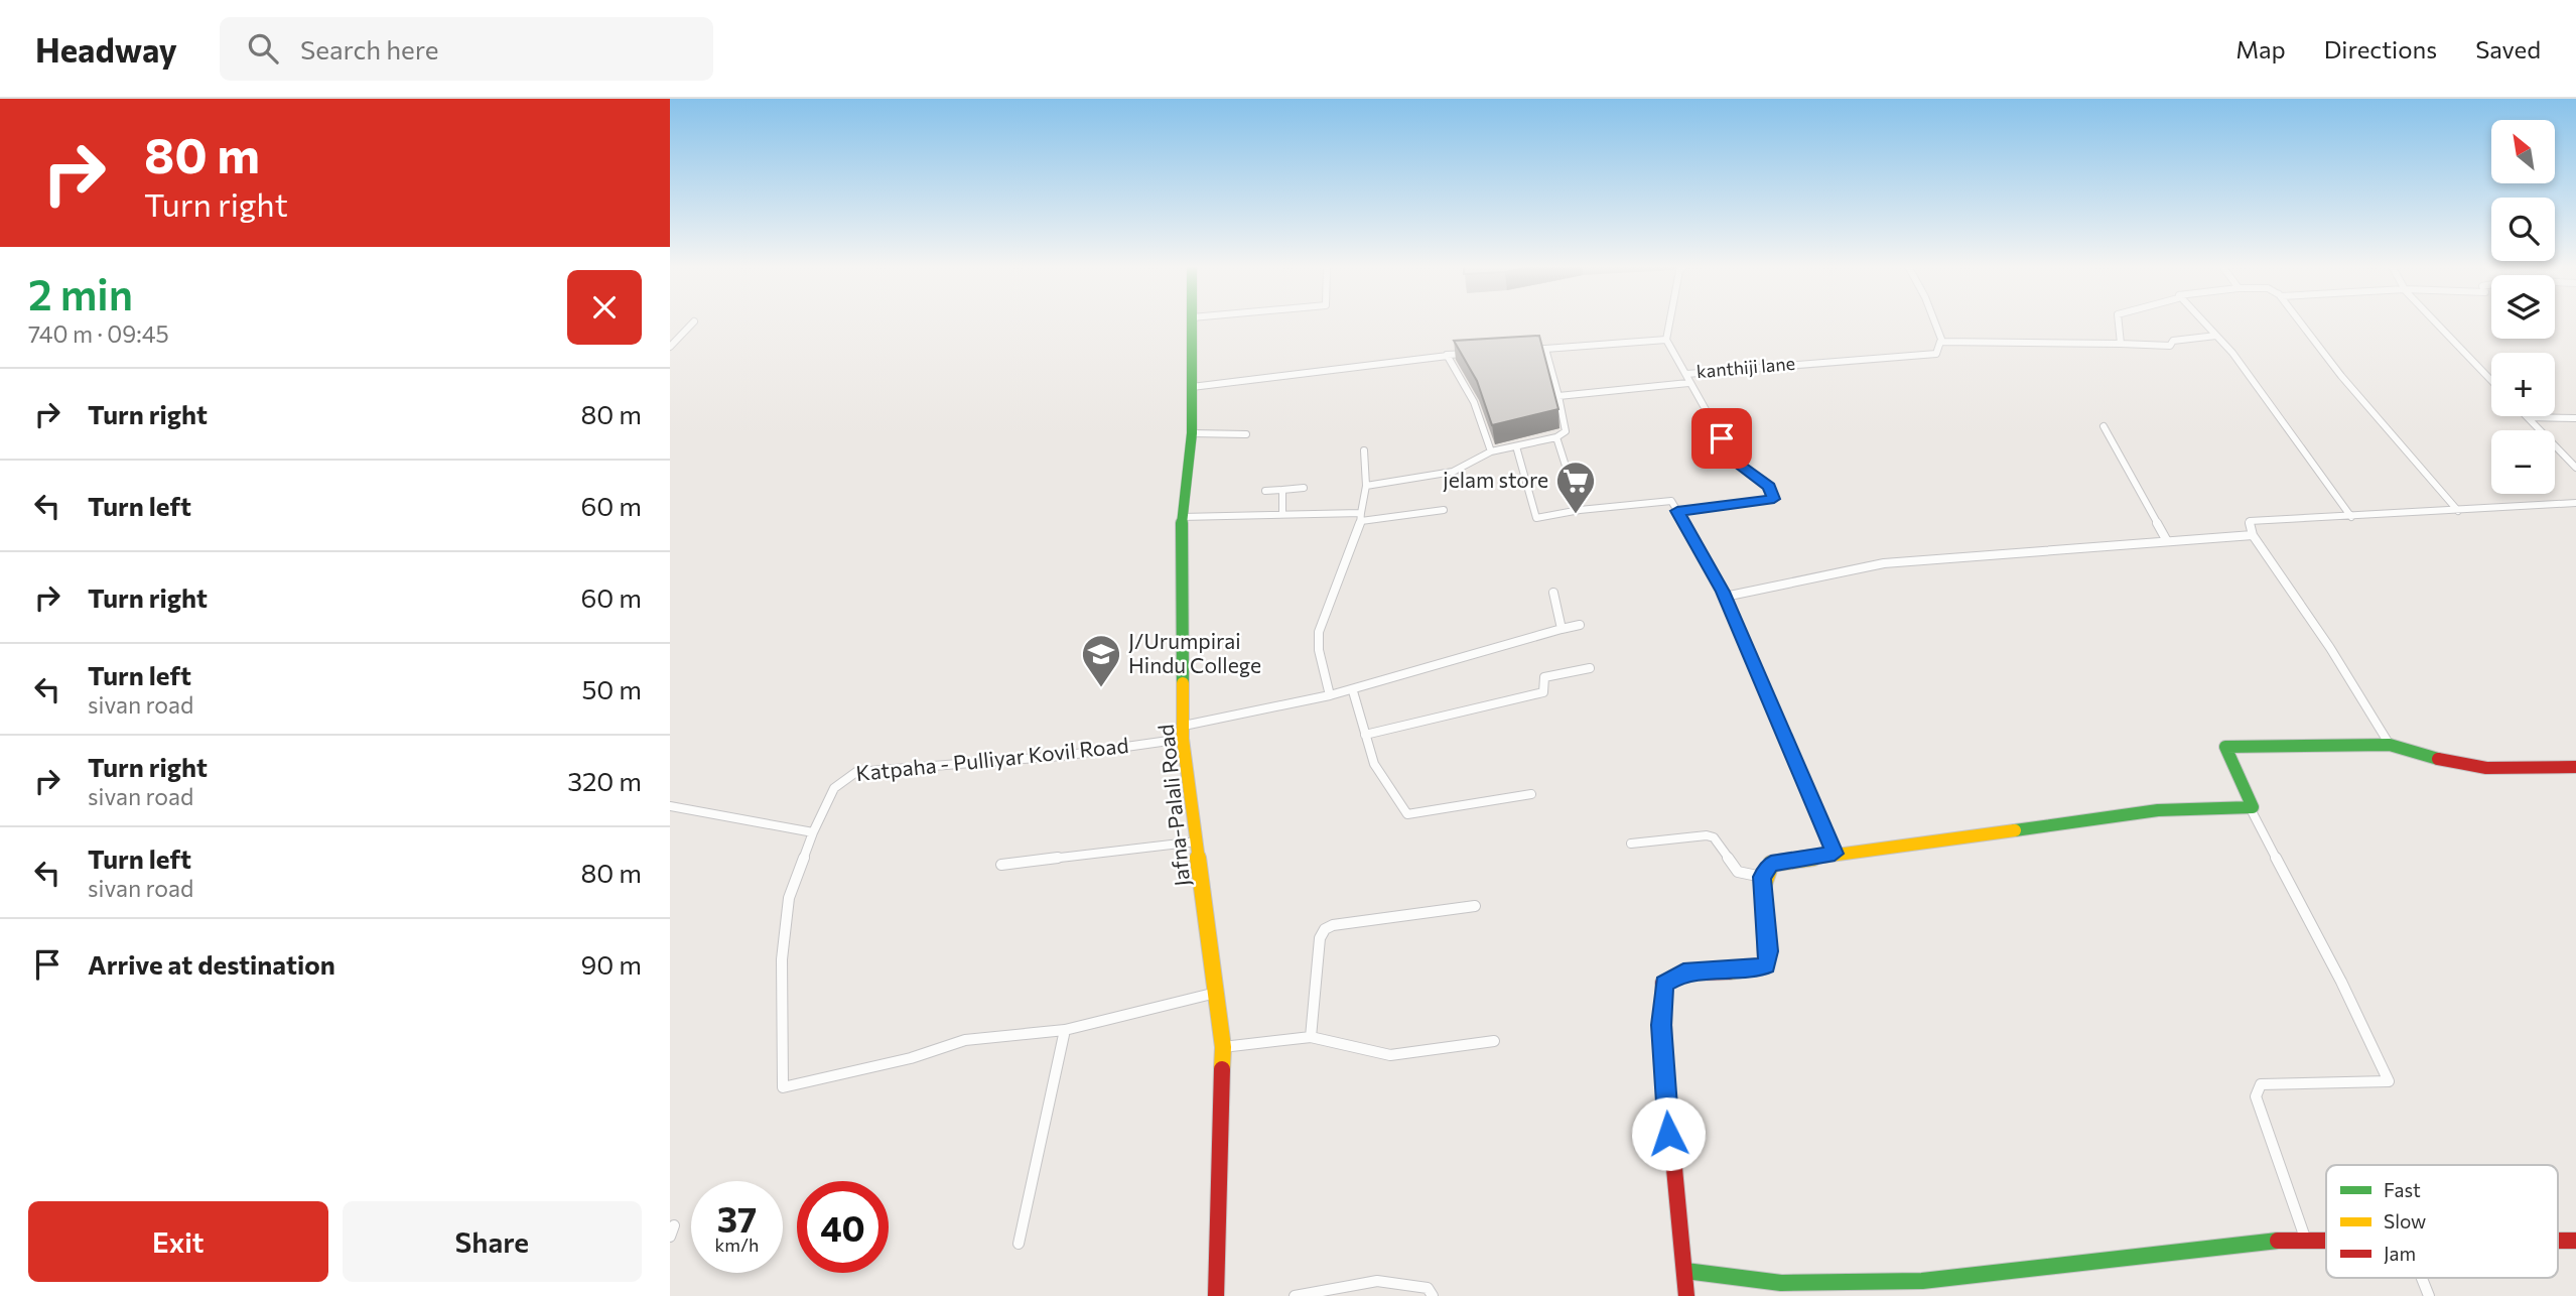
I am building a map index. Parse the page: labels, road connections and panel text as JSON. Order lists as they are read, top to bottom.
{
  "streets": {
    "street": ["kanthiji lane", "Katpaha - Pulliyar Kovil Road", "Jafna-Palali Road"]
  },
  "crossings": [
    ["Katpaha - Pulliyar Kovil Road", "Jafna-Palali Road"]
  ],
  "places": {
    "supermarket": ["jelam store"],
    "school or university": ["J/Urumpirai Hindu College"]
  },
  "legend": ["Fast", "Slow", "Jam"],
  "north": "top left",
  "page": {
    "header": "Headway",
    "search": "Search here",
    "nav": ["Map", "Directions", "Saved"],
    "turn": ["80 m", "Turn right"],
    "map_buttons": ["+", "−"],
    "heading": ["2 min", "740 m · 09:45"],
    "list": [
      {
        "name": "Turn right",
        "value": "80 m"
      },
      {
        "name": "Turn left",
        "value": "60 m"
      },
      {
        "name": "Turn right",
        "value": "60 m"
      },
      {
        "name": "Turn left",
        "note": "sivan road",
        "value": "50 m"
      },
      {
        "name": "Turn right",
        "note": "sivan road",
        "value": "320 m"
      },
      {
        "name": "Turn left",
        "note": "sivan road",
        "value": "80 m"
      },
      {
        "name": "Arrive at destination",
        "value": "90 m"
      }
    ],
    "speed": "37 km/h",
    "limit": "40",
    "buttons": ["Exit", "Share"]
  }
}
